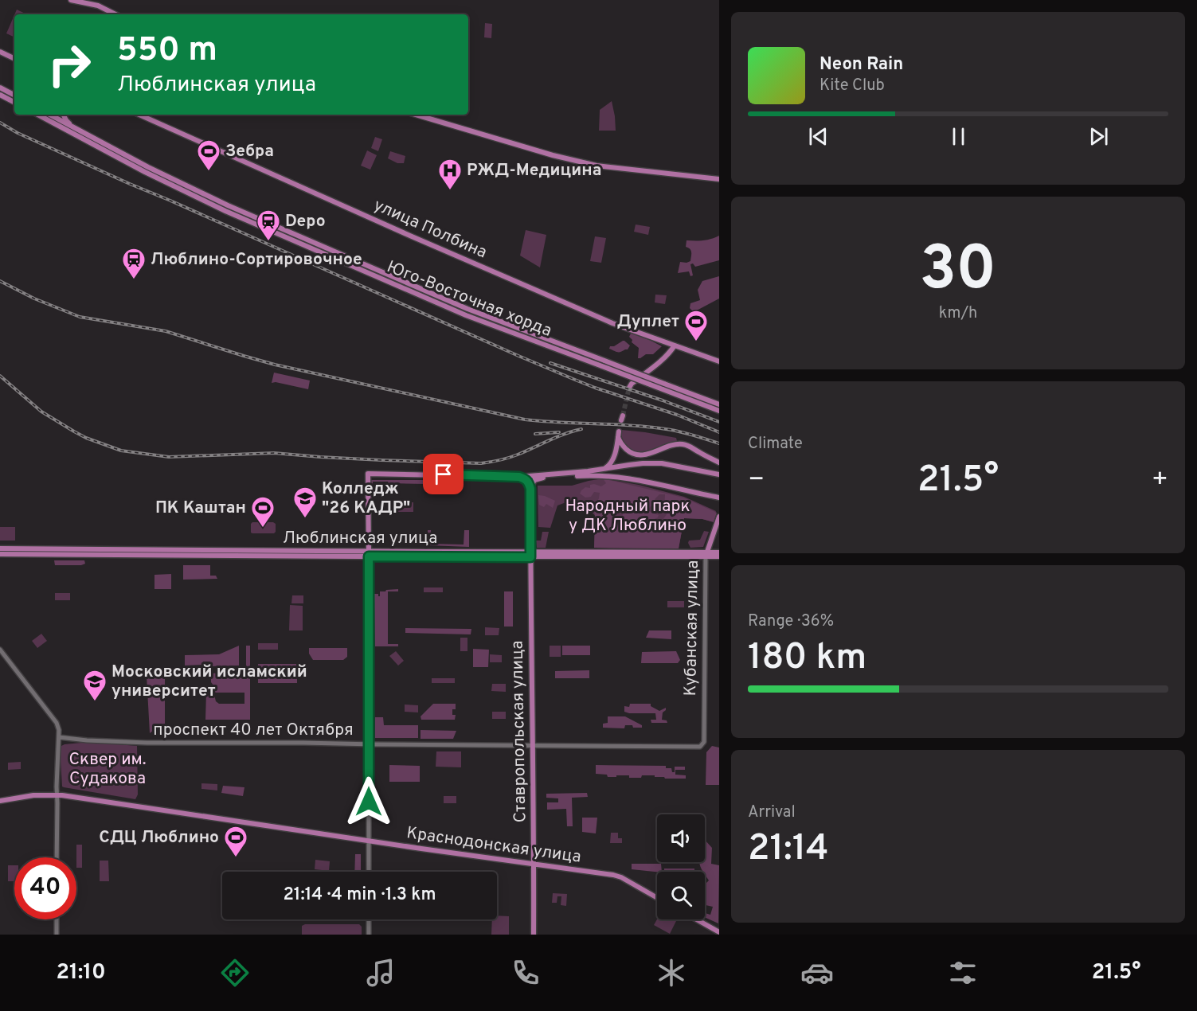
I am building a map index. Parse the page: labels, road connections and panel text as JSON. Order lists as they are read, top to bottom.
{
  "streets": {
    "main road": [
      "улица Полбина",
      "Юго-Восточная хорда",
      "Люблинская улица",
      "Кубанская улица",
      "Ставропольская улица",
      "Краснодонская улица"
    ],
    "street": ["проспект 40 лет Октября"]
  },
  "crossings": [
    ["Люблинская улица", "Кубанская улица"],
    ["Люблинская улица", "Ставропольская улица"],
    ["Кубанская улица", "проспект 40 лет Октября"],
    ["проспект 40 лет Октября", "Ставропольская улица"],
    ["Ставропольская улица", "Краснодонская улица"]
  ],
  "parks": ["Народный парк у ДК Люблино", "Сквер им. Судакова"],
  "places": {
    "sports": [
      "Зебра",
      "Дуплет",
      "ПК Каштан",
      "СДЦ Люблино"
    ],
    "hospital": ["РЖД-Медицина"],
    "station": ["Depo", "Люблино-Сортировочное"],
    "school or university": ["Колледж \"26 КАДР\"", "Московский исламский университет"]
  },
  "page": {
    "turn": ["550 m", "Люблинская улица"],
    "song": ["Neon Rain", "Kite Club"],
    "tile": [
      ["30", "km/h"],
      "Climate",
      ["Range · 36%", "180 km"],
      ["Arrival", "21:14"]
    ],
    "heat": ["−", "21.5°", "+"],
    "limit": "40",
    "trip": "21:14 · 4 min · 1.3 km",
    "tabs": ["21:10", "21.5°"]
  }
}
